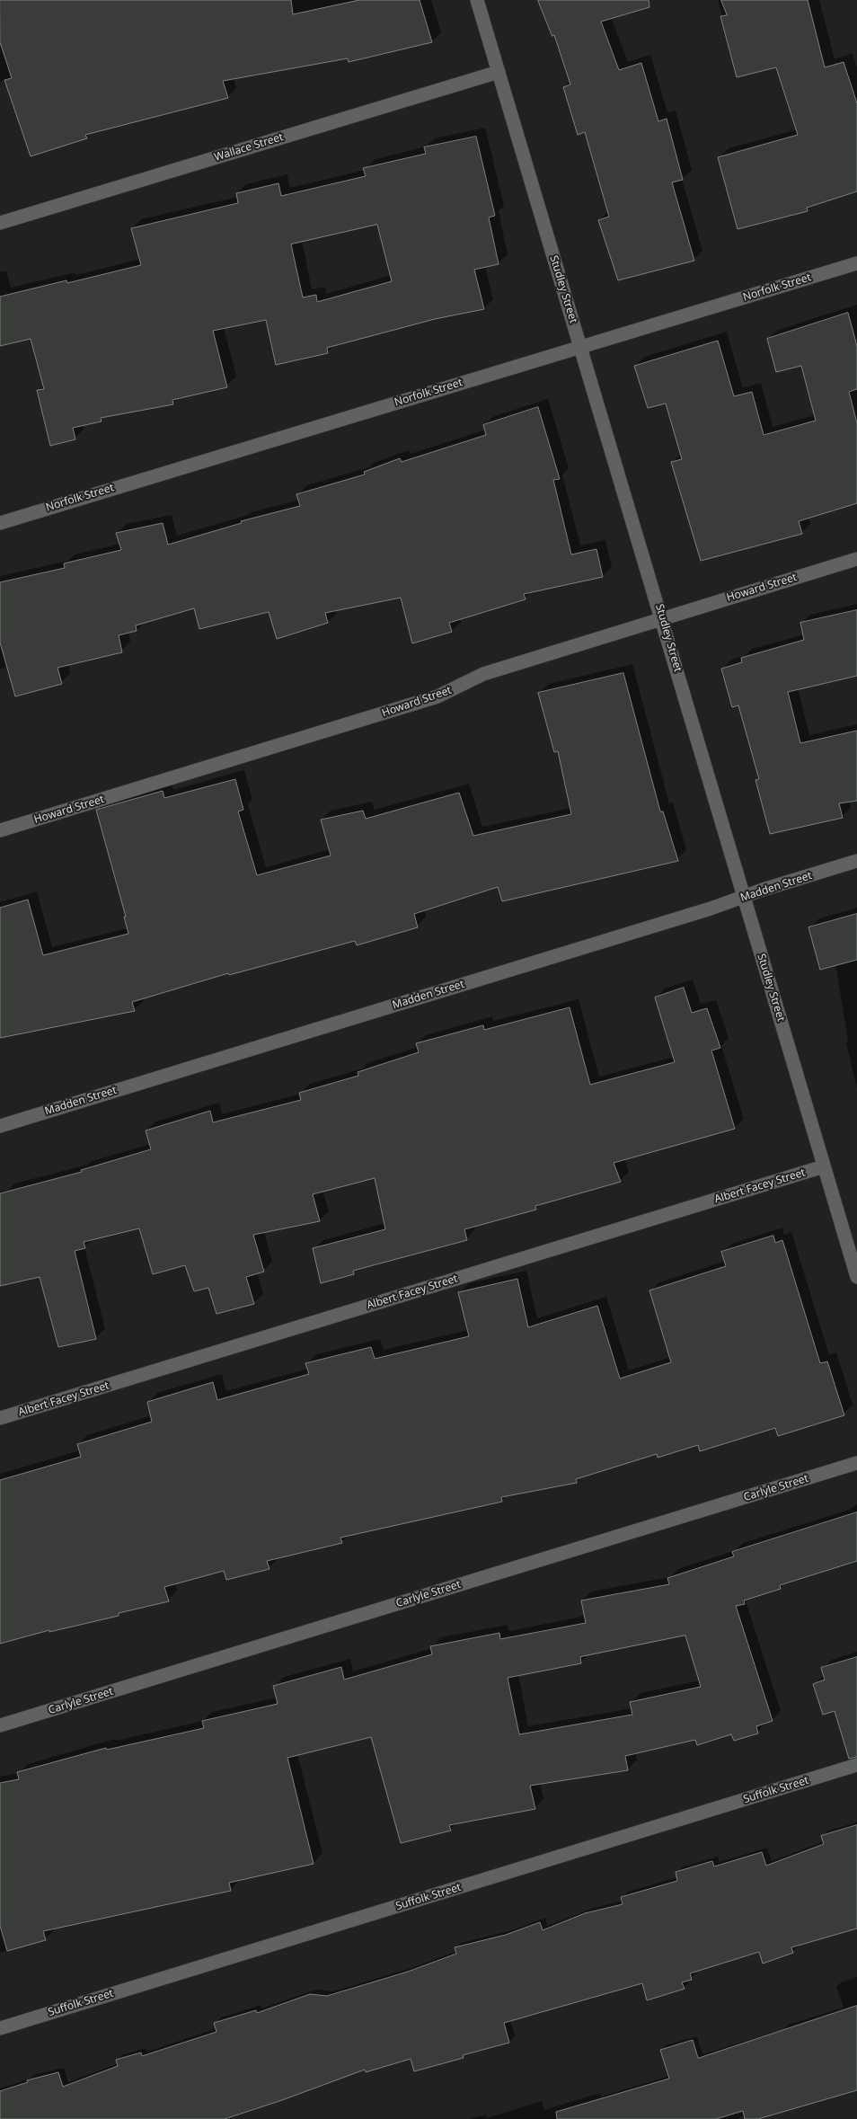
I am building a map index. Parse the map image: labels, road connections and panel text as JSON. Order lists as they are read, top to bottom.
{
  "streets": {
    "street": [
      "Wallace Street",
      "Norfolk Street",
      "Studley Street",
      "Howard Street",
      "Madden Street",
      "Albert Facey Street",
      "Carlyle Street",
      "Suffolk Street"
    ]
  },
  "crossings": [
    ["Wallace Street", "Studley Street"],
    ["Norfolk Street", "Studley Street"],
    ["Studley Street", "Howard Street"],
    ["Studley Street", "Madden Street"],
    ["Studley Street", "Albert Facey Street"]
  ]
}
